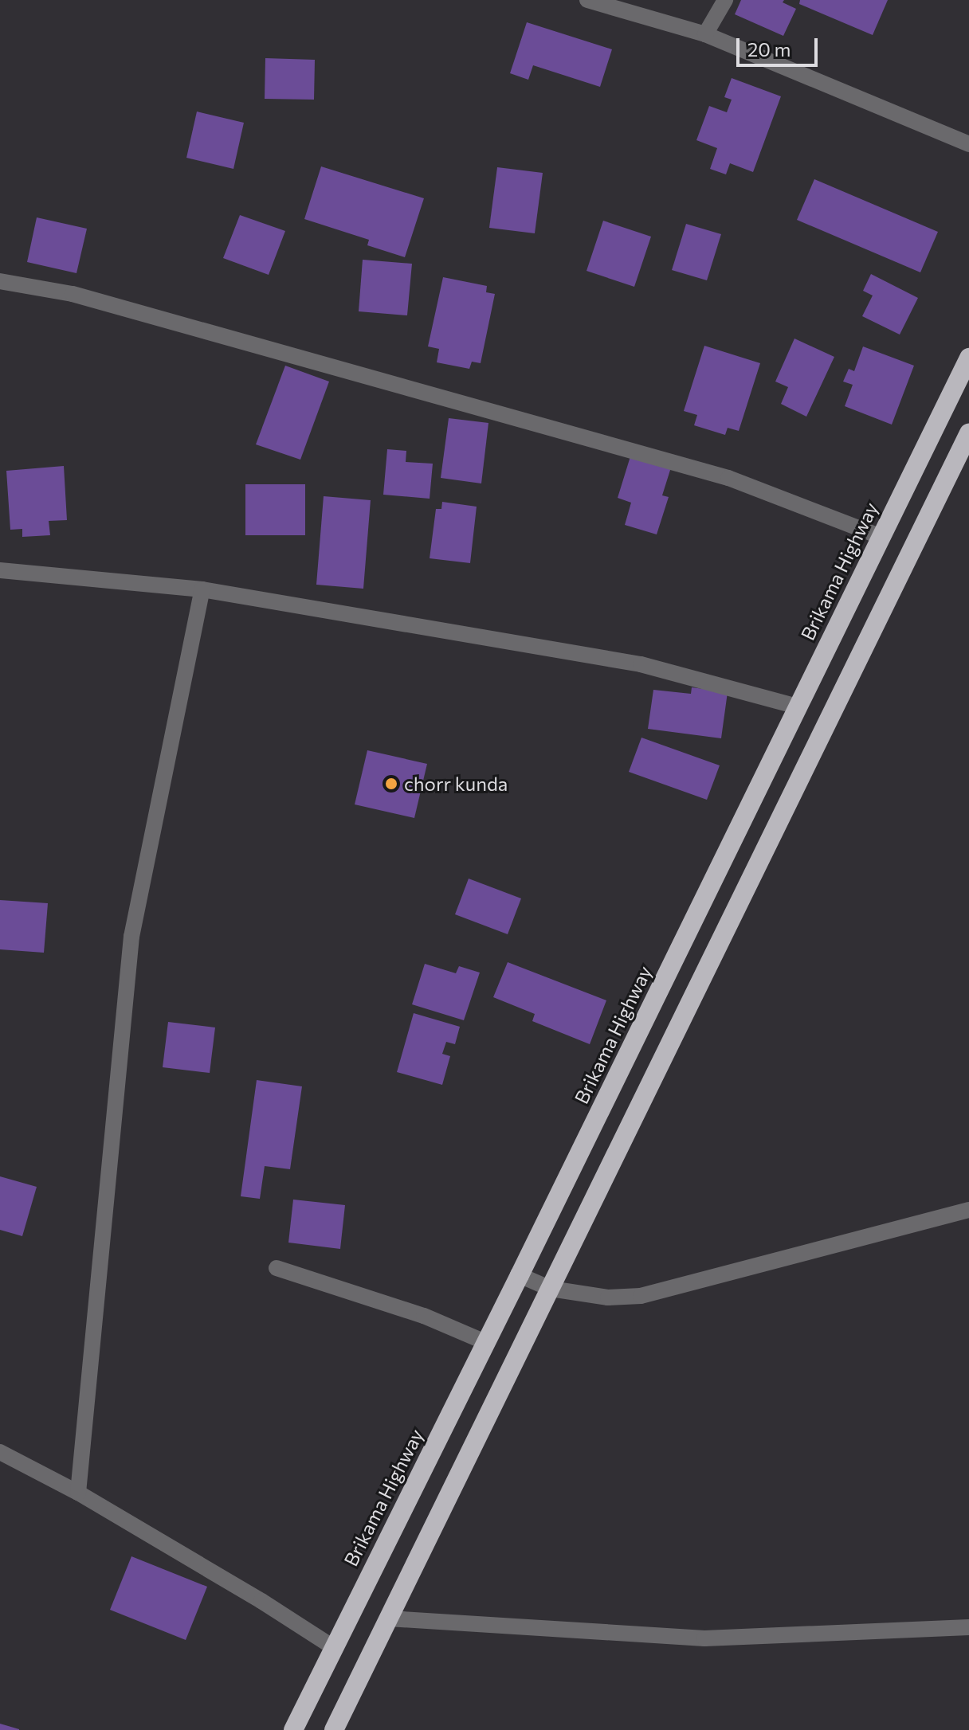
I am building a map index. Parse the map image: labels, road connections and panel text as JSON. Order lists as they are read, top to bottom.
{
  "streets": {
    "highway": ["Brikama Highway"]
  },
  "places": ["chorr kunda"],
  "scale_bar": "20 m"
}
